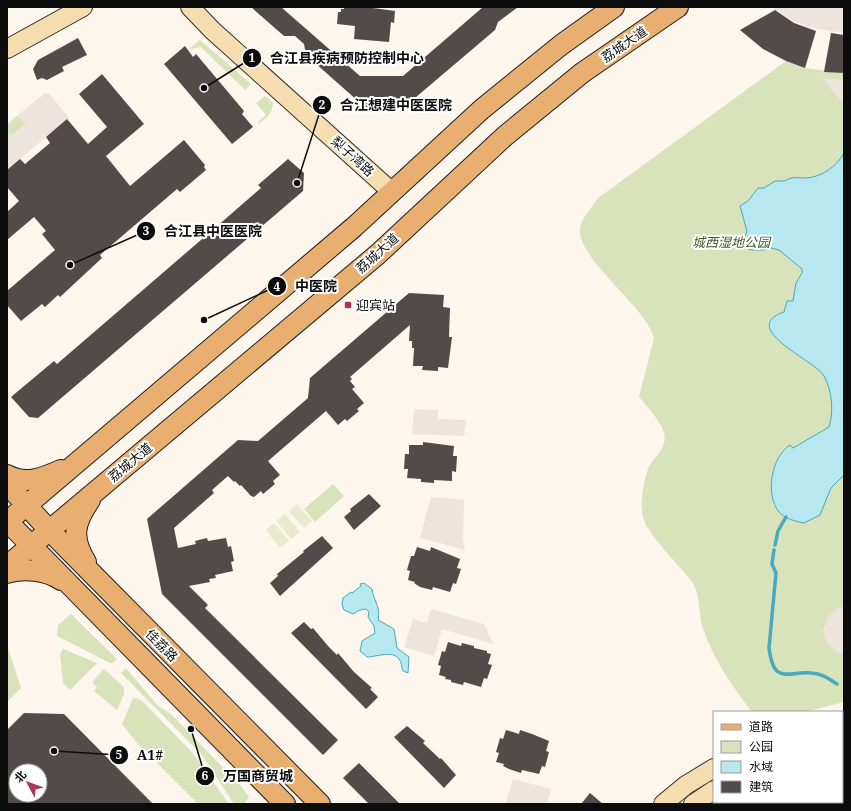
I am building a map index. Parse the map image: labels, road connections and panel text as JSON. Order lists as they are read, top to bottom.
{
  "streets": {
    "main road": ["荔城大道", "佳荔路"],
    "street": ["梨子湾路"]
  },
  "crossings": [
    ["荔城大道", "佳荔路"]
  ],
  "parks": ["城西湿地公园"],
  "places": {
    "other": [
      "合江县疾病预防控制中心",
      "合江想建中医医院",
      "合江县中医医院",
      "中医院",
      "万国商贸城",
      "A1#"
    ],
    "transit": ["迎宾站"]
  },
  "legend": [
    "道路",
    "公园",
    "水域",
    "建筑"
  ],
  "north": "top left"
}
